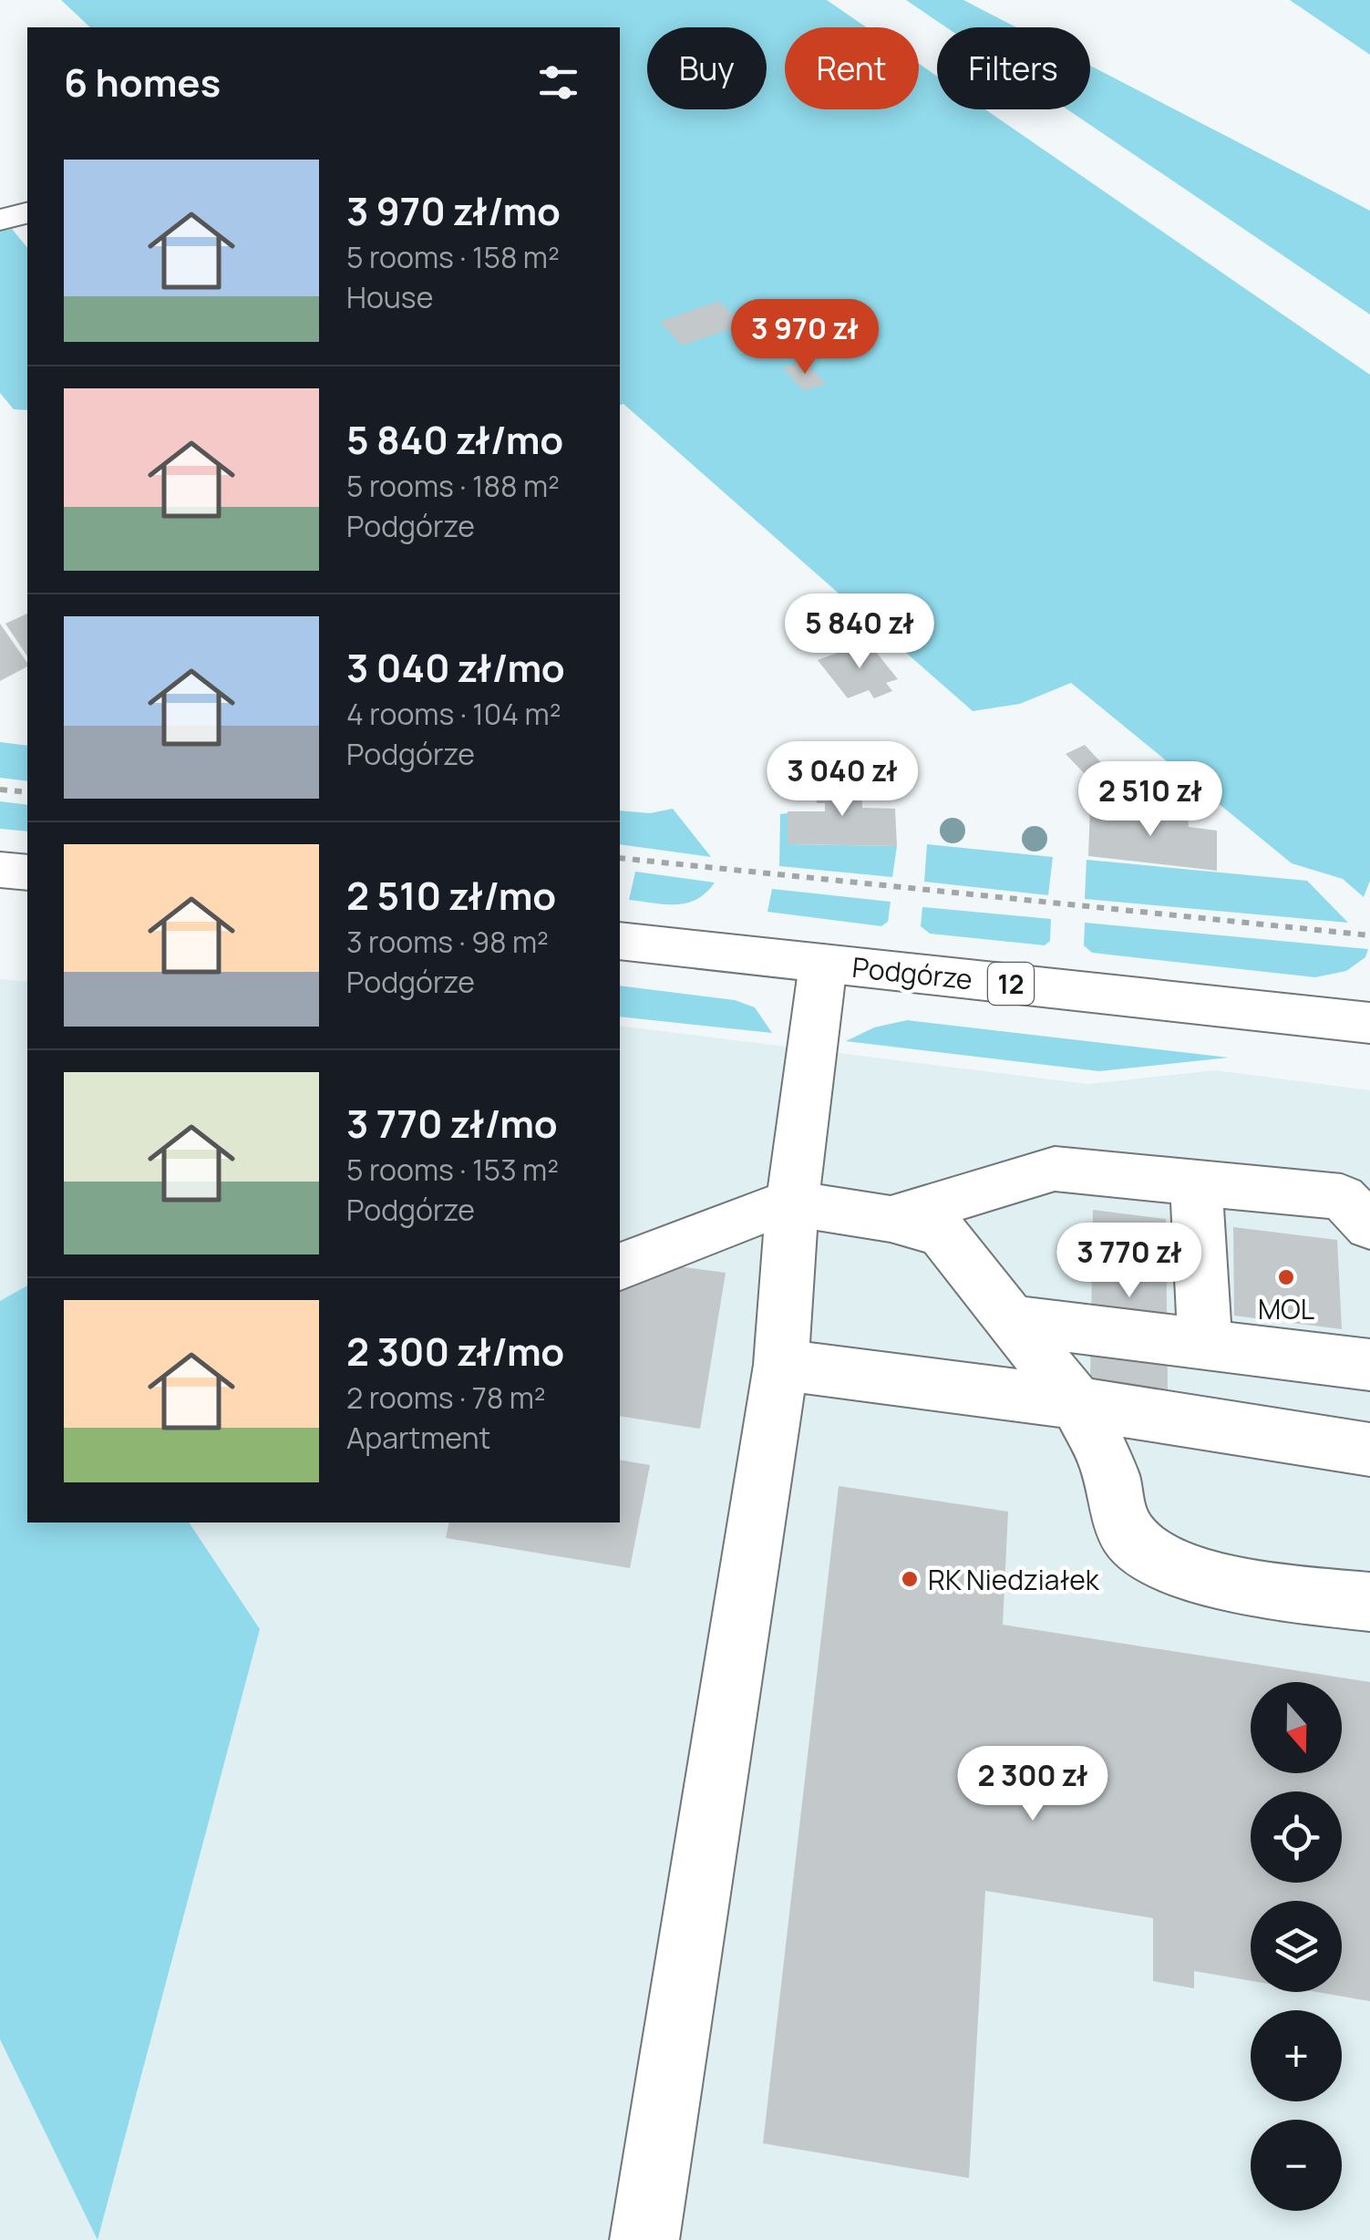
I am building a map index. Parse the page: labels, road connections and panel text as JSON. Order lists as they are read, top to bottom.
{
  "streets": {
    "main road": ["Podgórze", "12"]
  },
  "places": ["MOL", "RK Niedziałek"],
  "north": "bottom",
  "page": {
    "chip": ["Buy", "Rent", "Filters"],
    "heading": "6 homes",
    "list": [
      {
        "name": "3 970 zł/mo",
        "note": "5 rooms · 158 m² · House"
      },
      {
        "name": "5 840 zł/mo",
        "note": "5 rooms · 188 m² · Podgórze"
      },
      {
        "name": "3 040 zł/mo",
        "note": "4 rooms · 104 m² · Podgórze"
      },
      {
        "name": "2 510 zł/mo",
        "note": "3 rooms · 98 m² · Podgórze"
      },
      {
        "name": "3 770 zł/mo",
        "note": "5 rooms · 153 m² · Podgórze"
      },
      {
        "name": "2 300 zł/mo",
        "note": "2 rooms · 78 m² · Apartment"
      }
    ],
    "price": [
      "3 970 zł",
      "5 840 zł",
      "3 040 zł",
      "2 510 zł",
      "3 770 zł",
      "2 300 zł"
    ],
    "map_buttons": ["+", "−"]
  }
}
